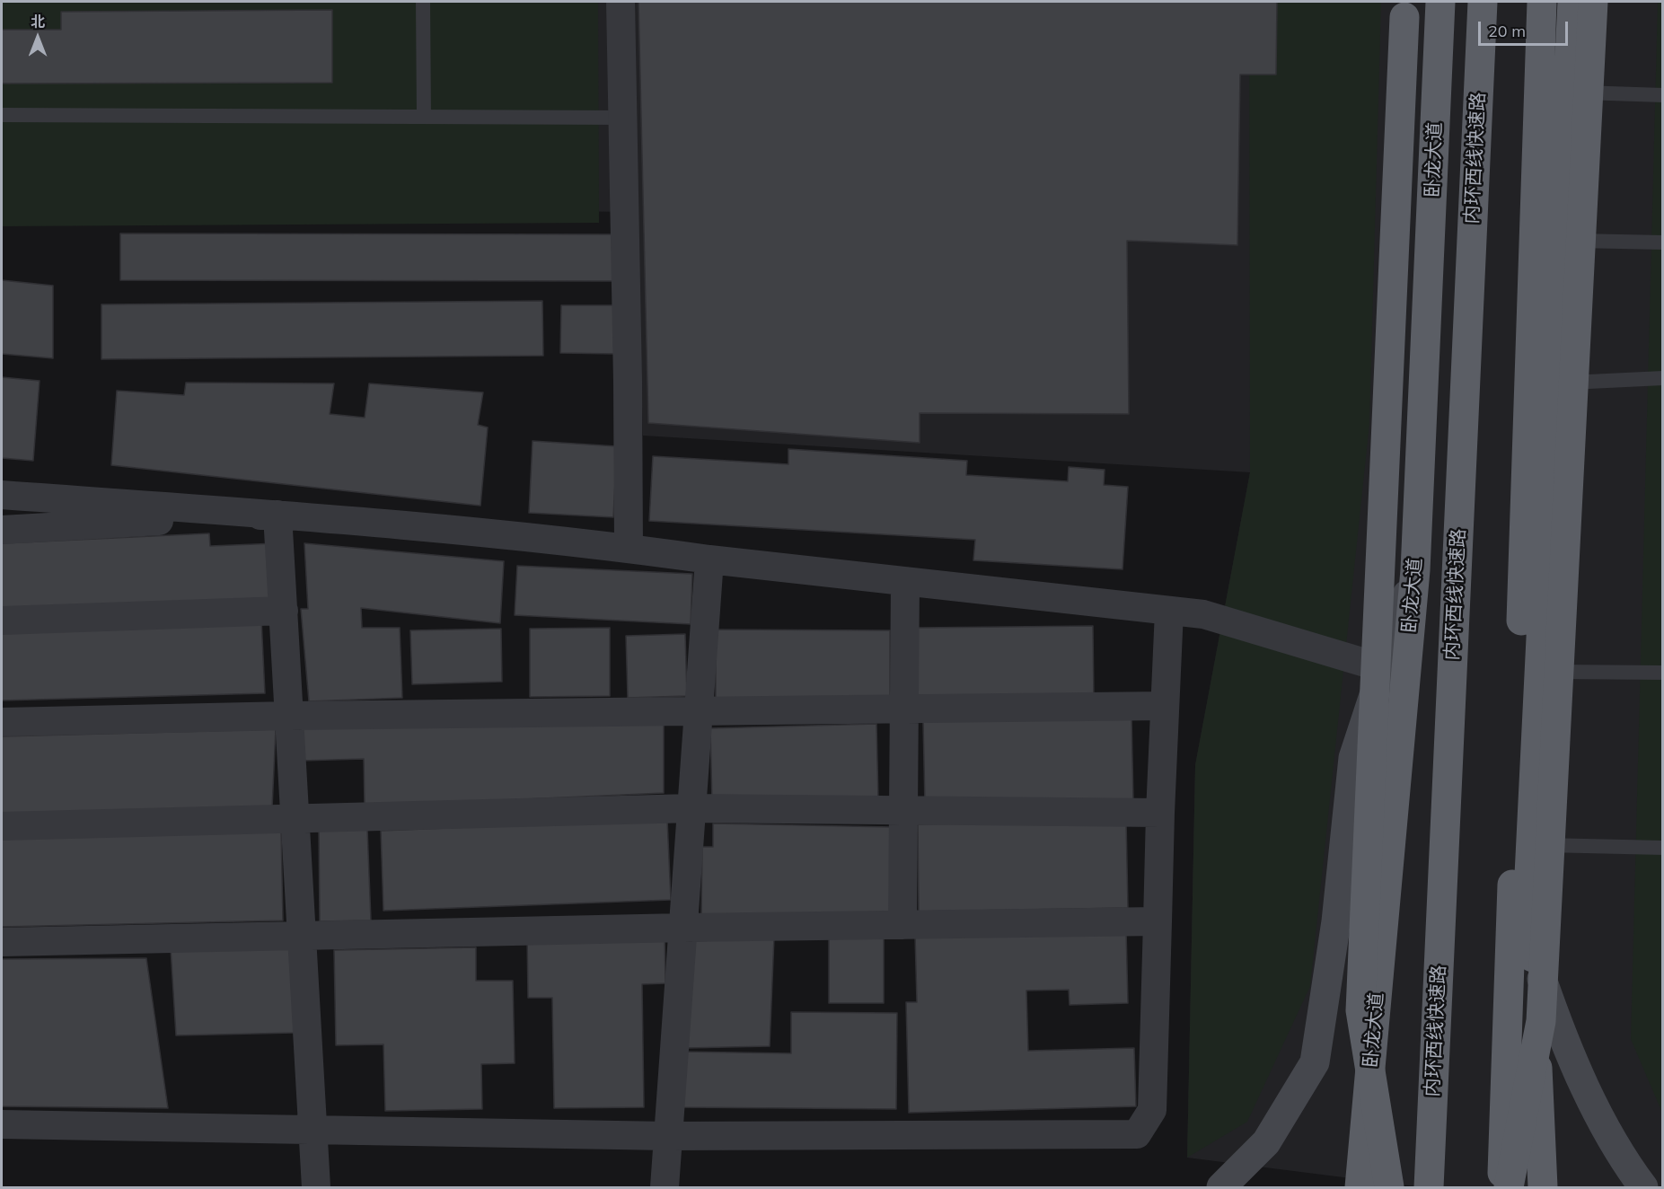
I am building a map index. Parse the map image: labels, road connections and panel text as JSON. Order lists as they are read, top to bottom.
{
  "streets": {
    "highway": ["内环西线快速路", "卧龙大道"]
  },
  "scale_bar": "20 m",
  "north": "top"
}
